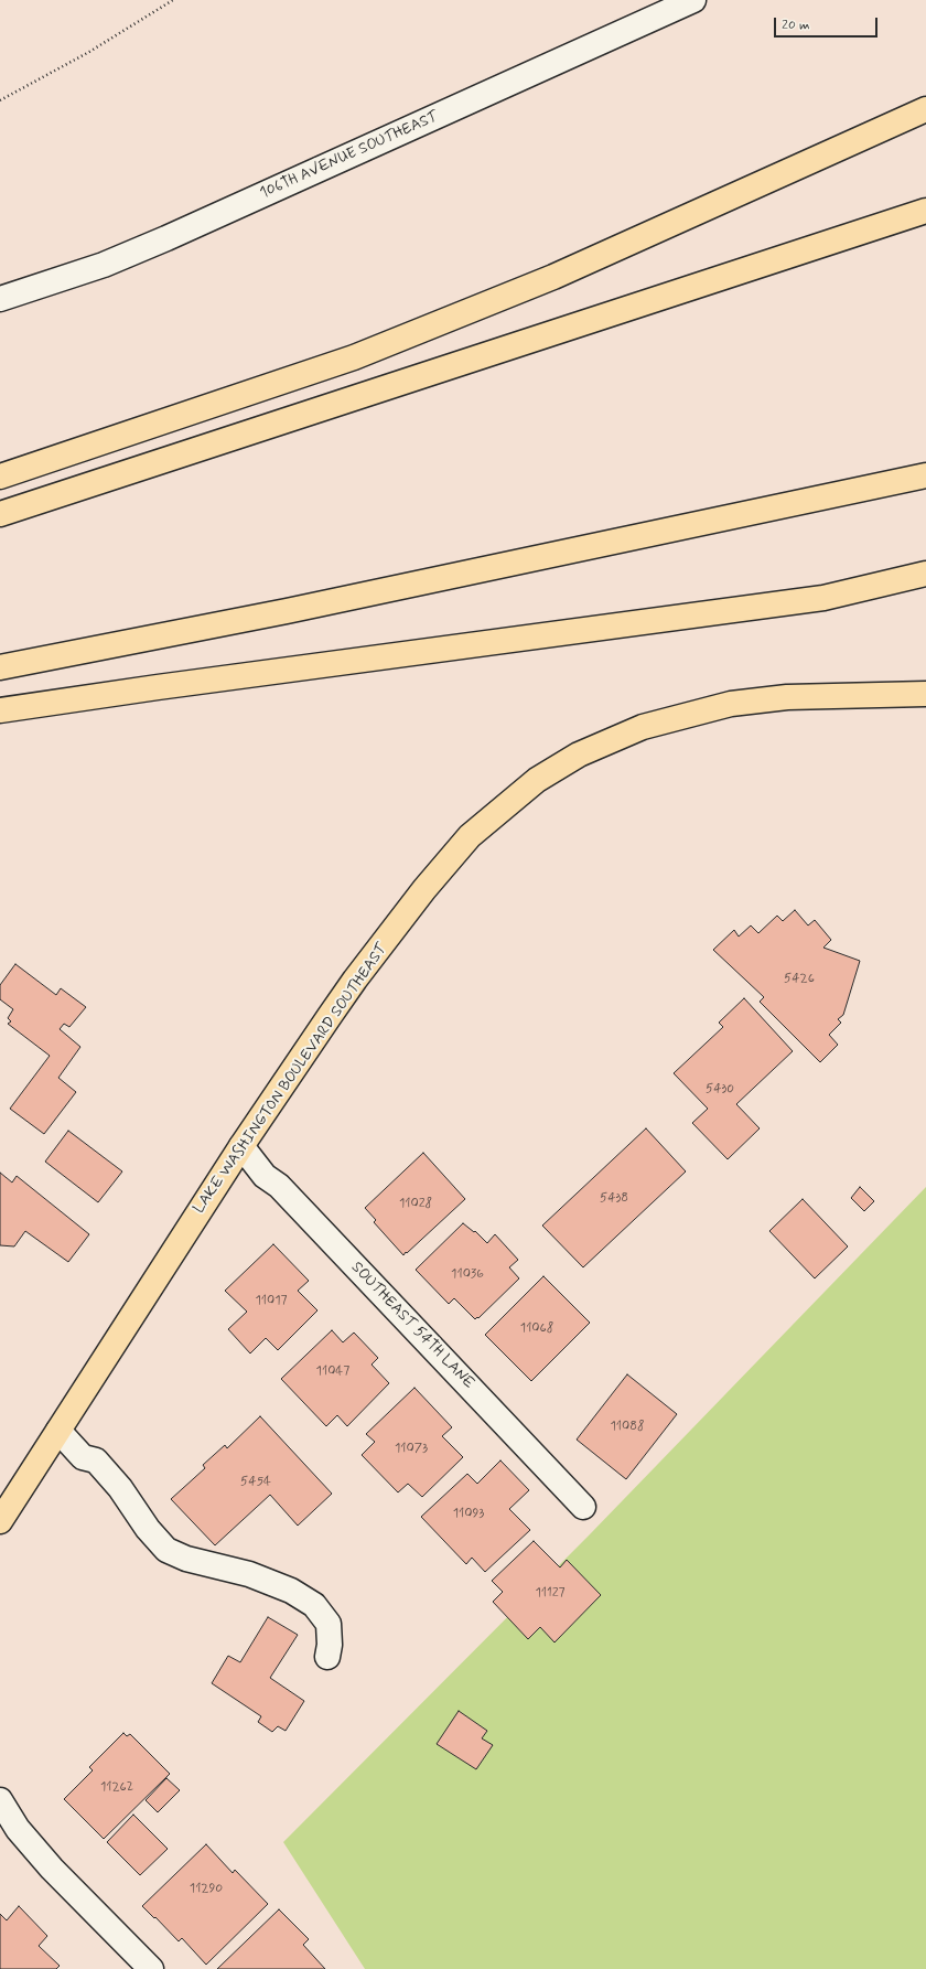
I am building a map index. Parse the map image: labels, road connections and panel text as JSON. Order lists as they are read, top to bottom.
{
  "streets": {
    "main road": ["LAKE WASHINGTON BOULEVARD SOUTHEAST"],
    "street": ["106TH AVENUE SOUTHEAST", "SOUTHEAST 54TH LANE"]
  },
  "crossings": [
    ["LAKE WASHINGTON BOULEVARD SOUTHEAST", "SOUTHEAST 54TH LANE"]
  ],
  "house_numbers": [
    "5426",
    "5430",
    "5438",
    "11028",
    "11036",
    "11017",
    "11068",
    "11047",
    "11088",
    "11073",
    "5454",
    "11093",
    "11127",
    "11262",
    "11290"
  ],
  "scale_bar": "20 m"
}
